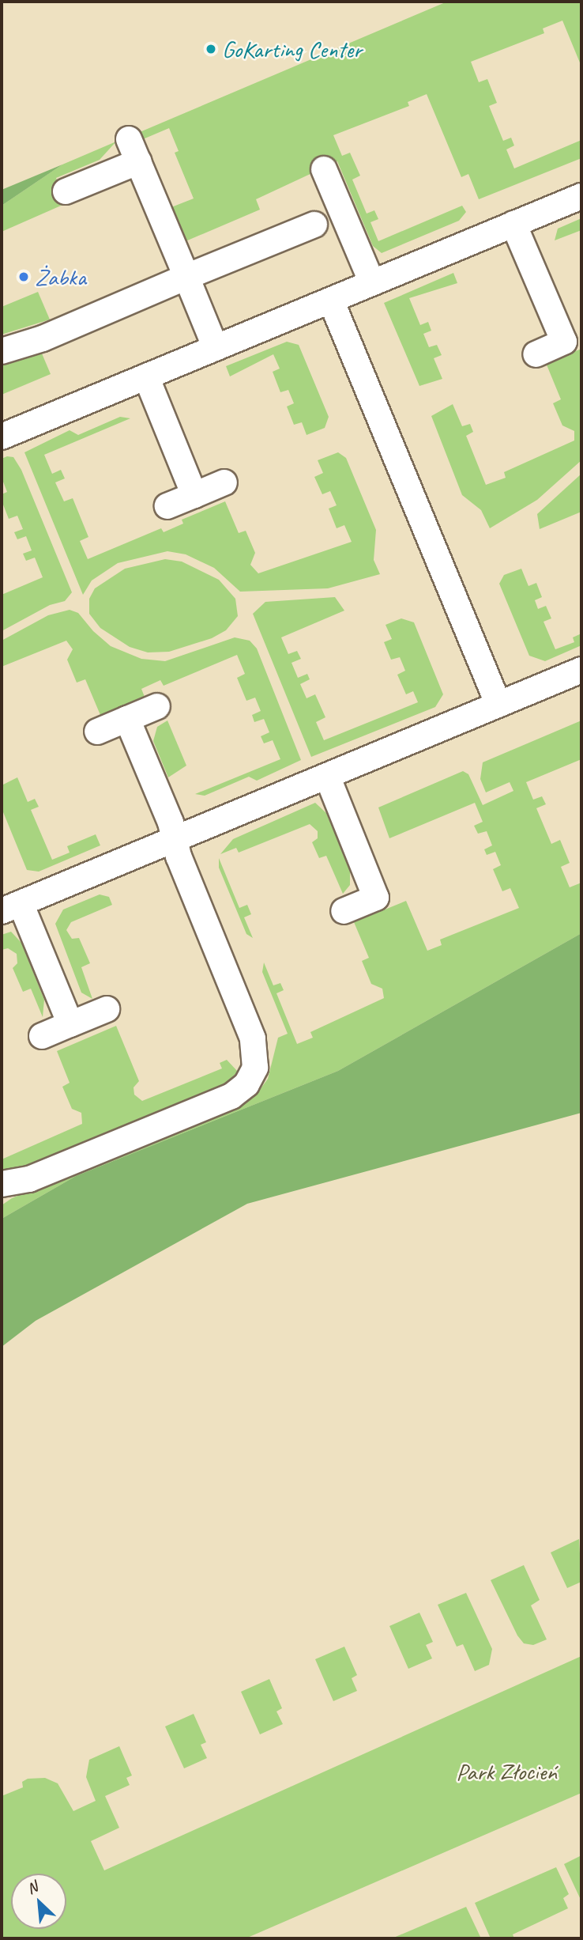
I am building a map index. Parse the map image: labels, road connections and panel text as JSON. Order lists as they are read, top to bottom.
{
  "parks": ["Park Złocień"],
  "places": ["GoKarting Center", "Żabka"],
  "north": "top left"
}
